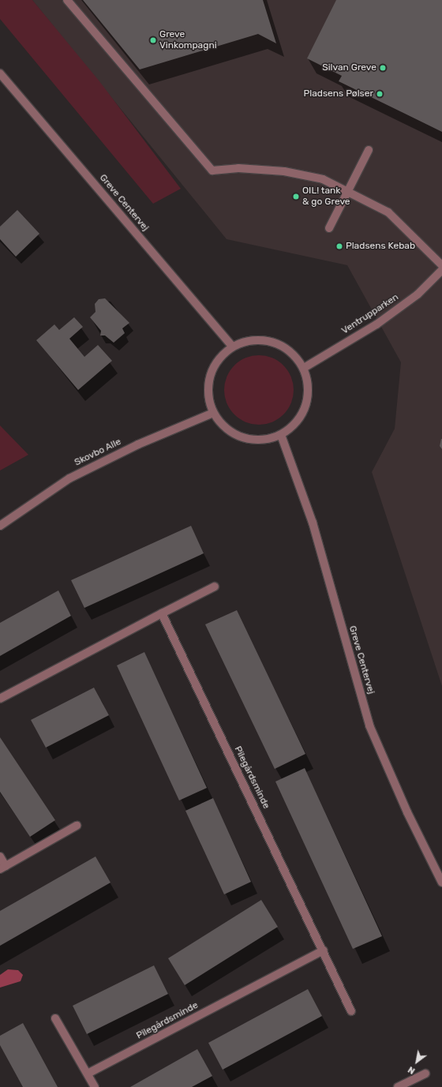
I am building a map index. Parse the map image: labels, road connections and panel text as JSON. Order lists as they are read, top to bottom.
{
  "streets": {
    "street": [
      "Greve Centervej",
      "Ventrupparken",
      "Skovbo Alle",
      "Pilegårdsminde"
    ]
  },
  "crossings": [
    ["Greve Centervej", "Ventrupparken"],
    ["Greve Centervej", "Skovbo Alle"],
    ["Ventrupparken", "Skovbo Alle"]
  ],
  "places": [
    "Greve Vinkompagni",
    "Silvan Greve",
    "Pladsens Pølser",
    "OIL! tank & go Greve",
    "Pladsens Kebab"
  ],
  "north": "bottom left"
}
